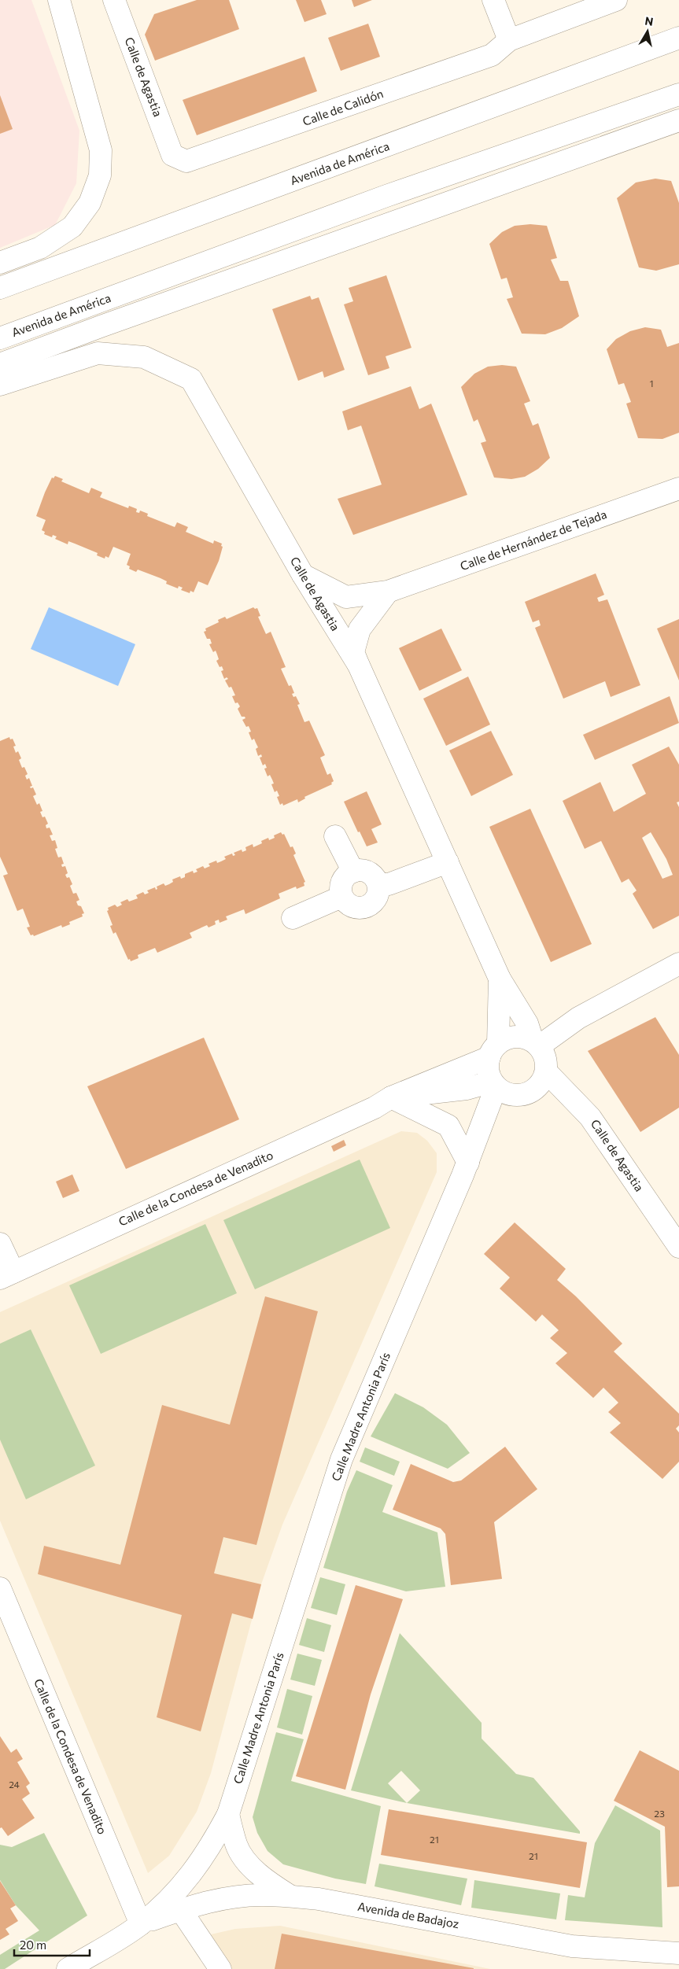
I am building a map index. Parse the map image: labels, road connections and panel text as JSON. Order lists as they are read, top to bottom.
{
  "streets": {
    "main road": [
      "Calle de Agastia",
      "Calle de Calidón",
      "Avenida de América",
      "Calle de Hernández de Tejada",
      "Calle de la Condesa de Venadito",
      "Calle Madre Antonia París",
      "Avenida de Badajoz"
    ]
  },
  "crossings": [
    ["Calle de Agastia", "Calle de Calidón"],
    ["Calle de Agastia", "Calle de Hernández de Tejada"],
    ["Calle de Agastia", "Calle de la Condesa de Venadito"],
    ["Calle de Agastia", "Calle Madre Antonia París"],
    ["Calle de la Condesa de Venadito", "Calle Madre Antonia París"],
    ["Calle de la Condesa de Venadito", "Avenida de Badajoz"],
    ["Calle Madre Antonia París", "Avenida de Badajoz"]
  ],
  "house_numbers": [
    "1",
    "24",
    "23",
    "21",
    "21"
  ],
  "scale_bar": "20 m",
  "north": "top"
}
